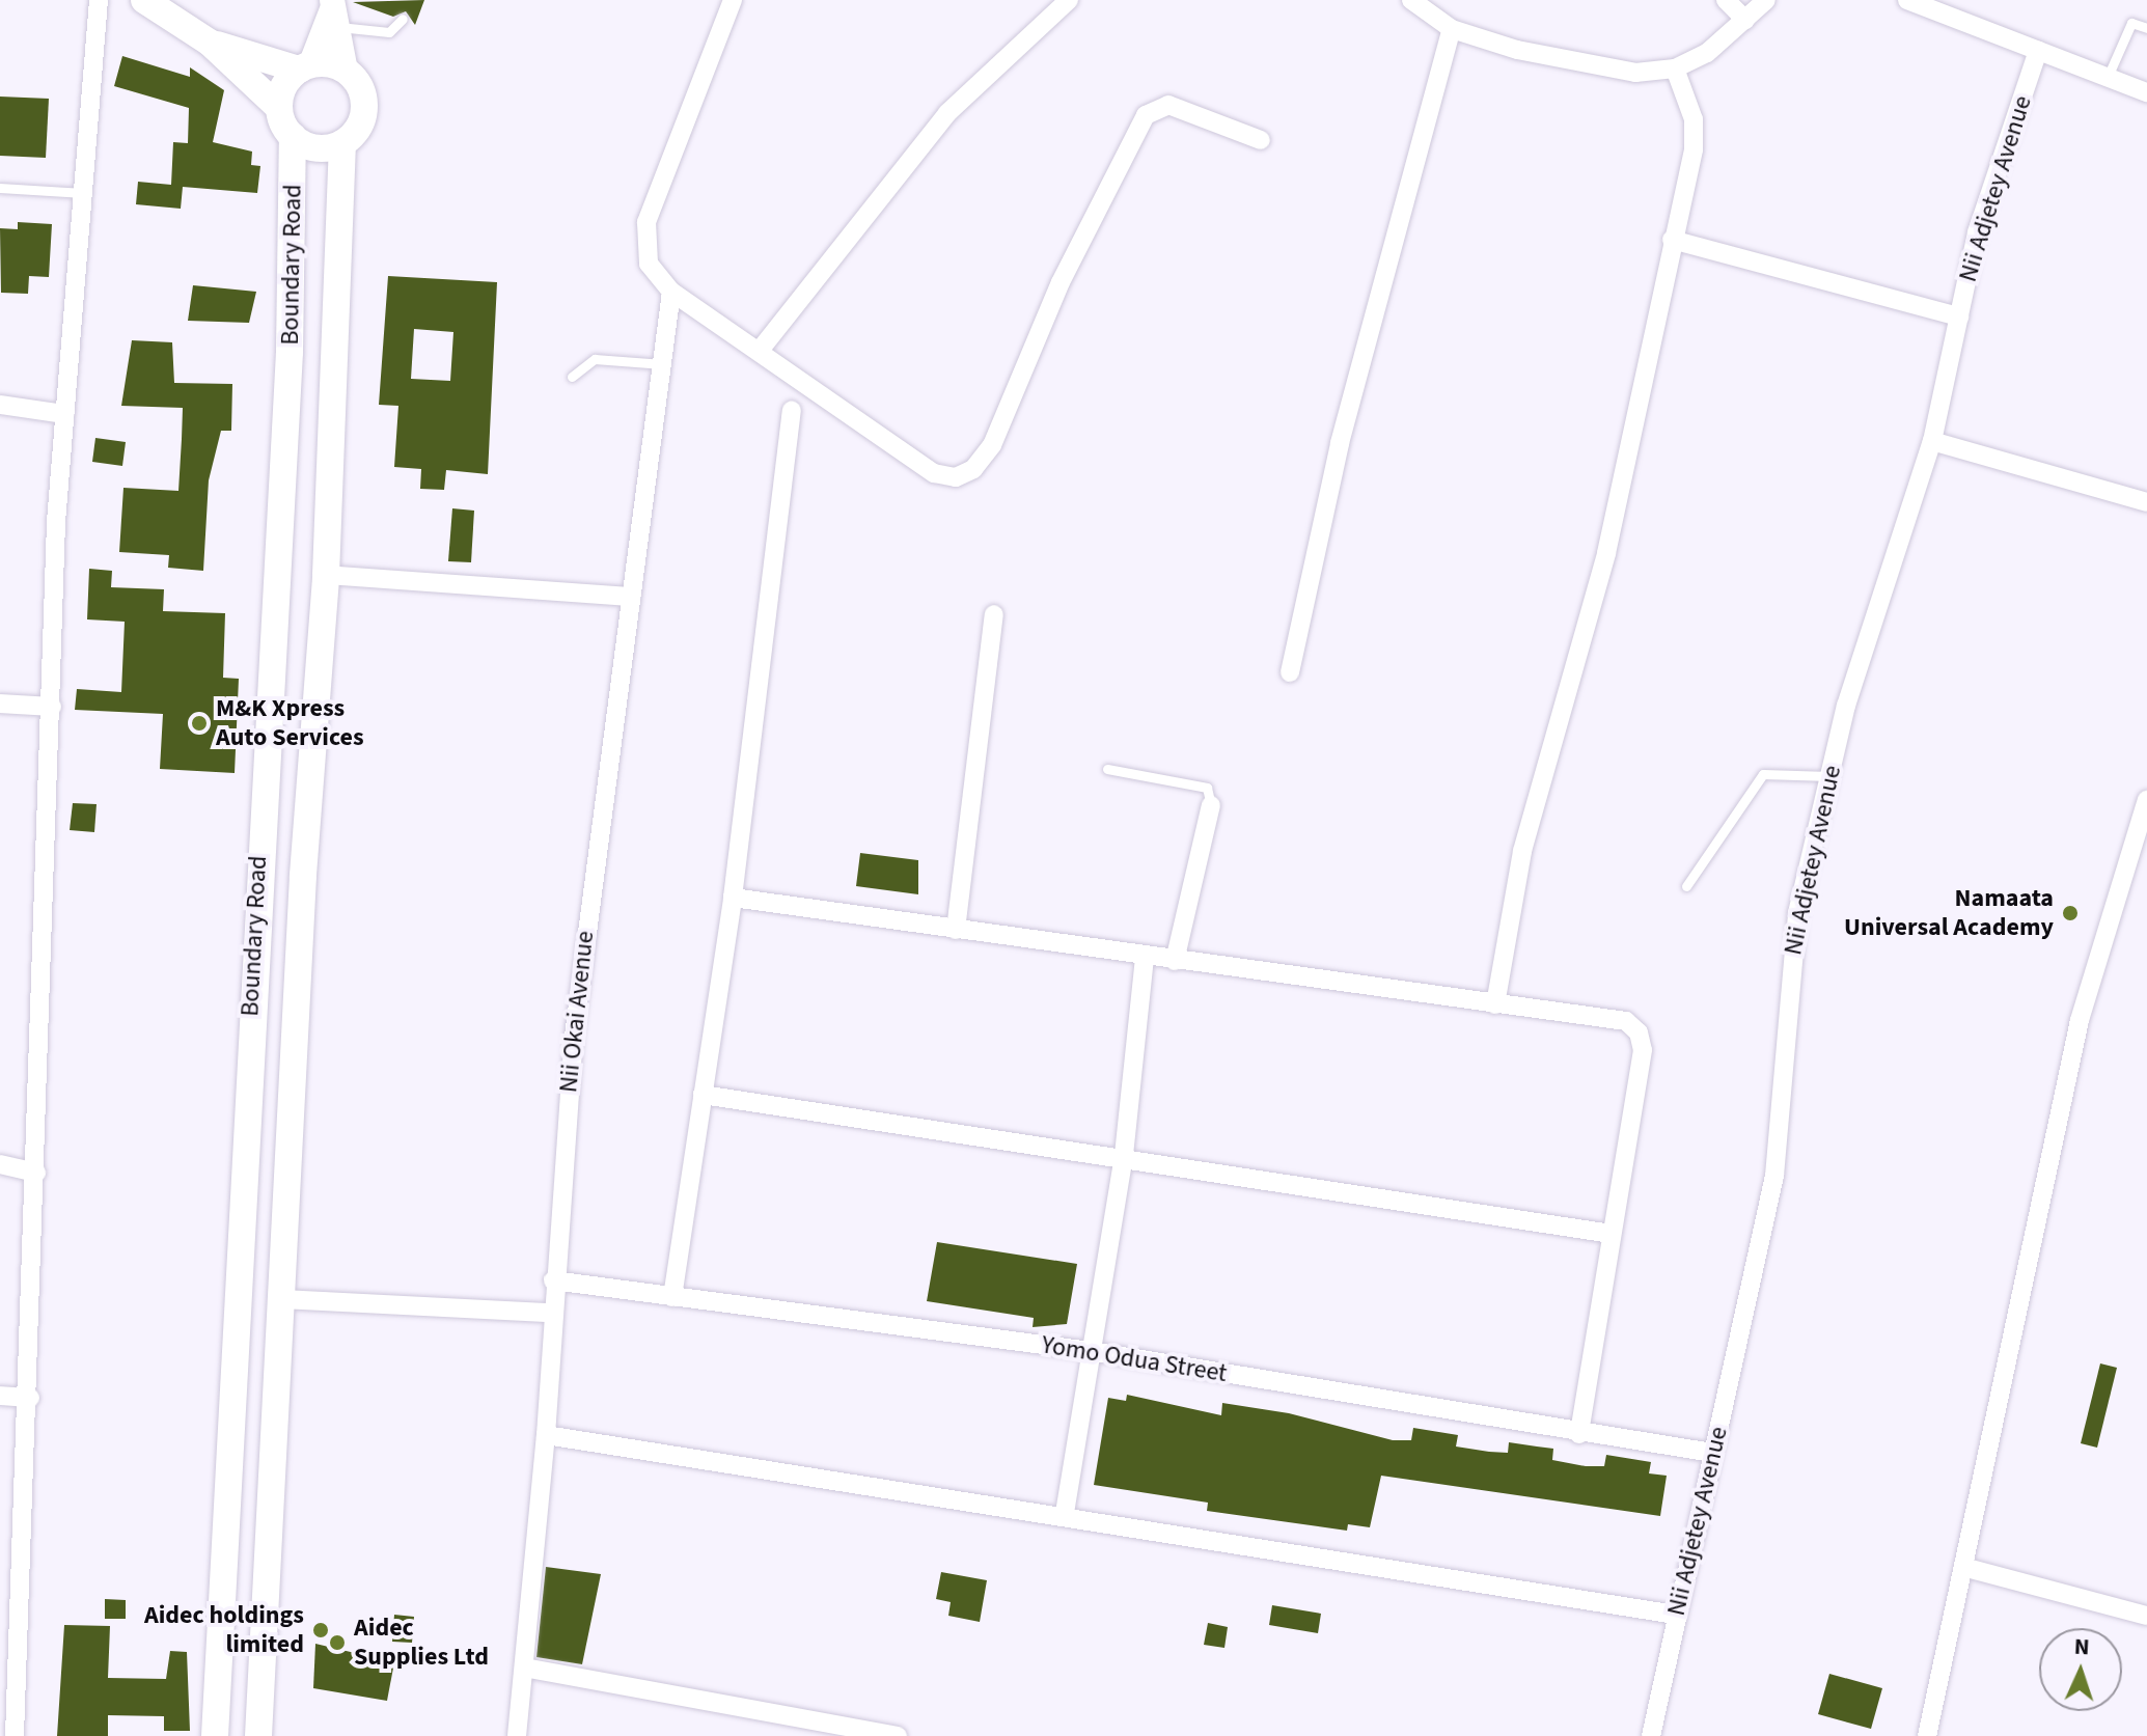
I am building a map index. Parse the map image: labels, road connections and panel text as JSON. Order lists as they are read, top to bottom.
{
  "streets": {
    "main road": ["Boundary Road"],
    "street": ["Nii Adjetey Avenue", "Nii Okai Avenue", "Yomo Odua Street"]
  },
  "crossings": [
    ["Nii Adjetey Avenue", "Yomo Odua Street"],
    ["Nii Okai Avenue", "Yomo Odua Street"]
  ],
  "places": [
    "M&K Xpress Auto Services",
    "Namaata Universal Academy",
    "Aidec holdings limited",
    "Aidec Supplies Ltd"
  ],
  "north": "top"
}
